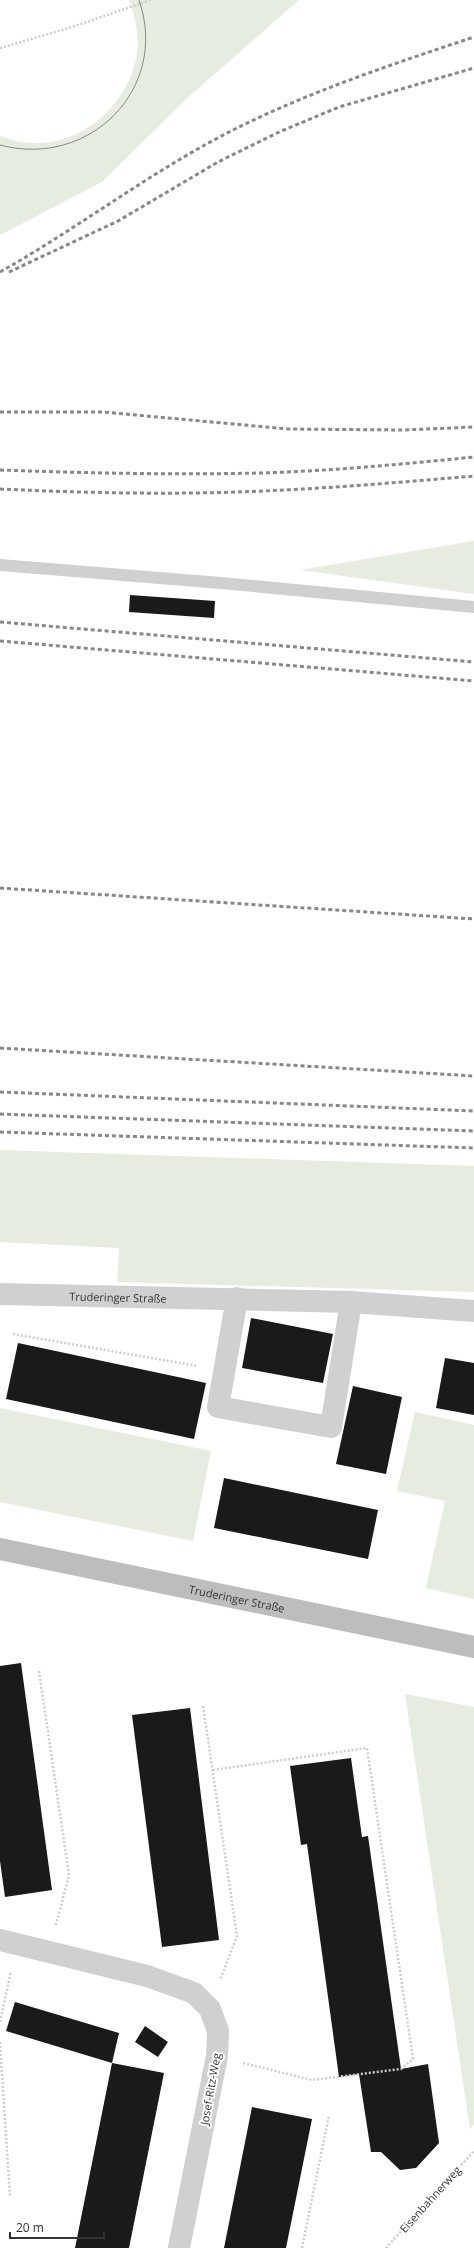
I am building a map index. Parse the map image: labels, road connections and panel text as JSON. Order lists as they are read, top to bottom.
{
  "streets": {
    "street": ["Truderinger Straße", "Josef-Ritz-Weg"],
    "path": ["Eisenbahnerweg"]
  },
  "scale_bar": "20 m"
}
